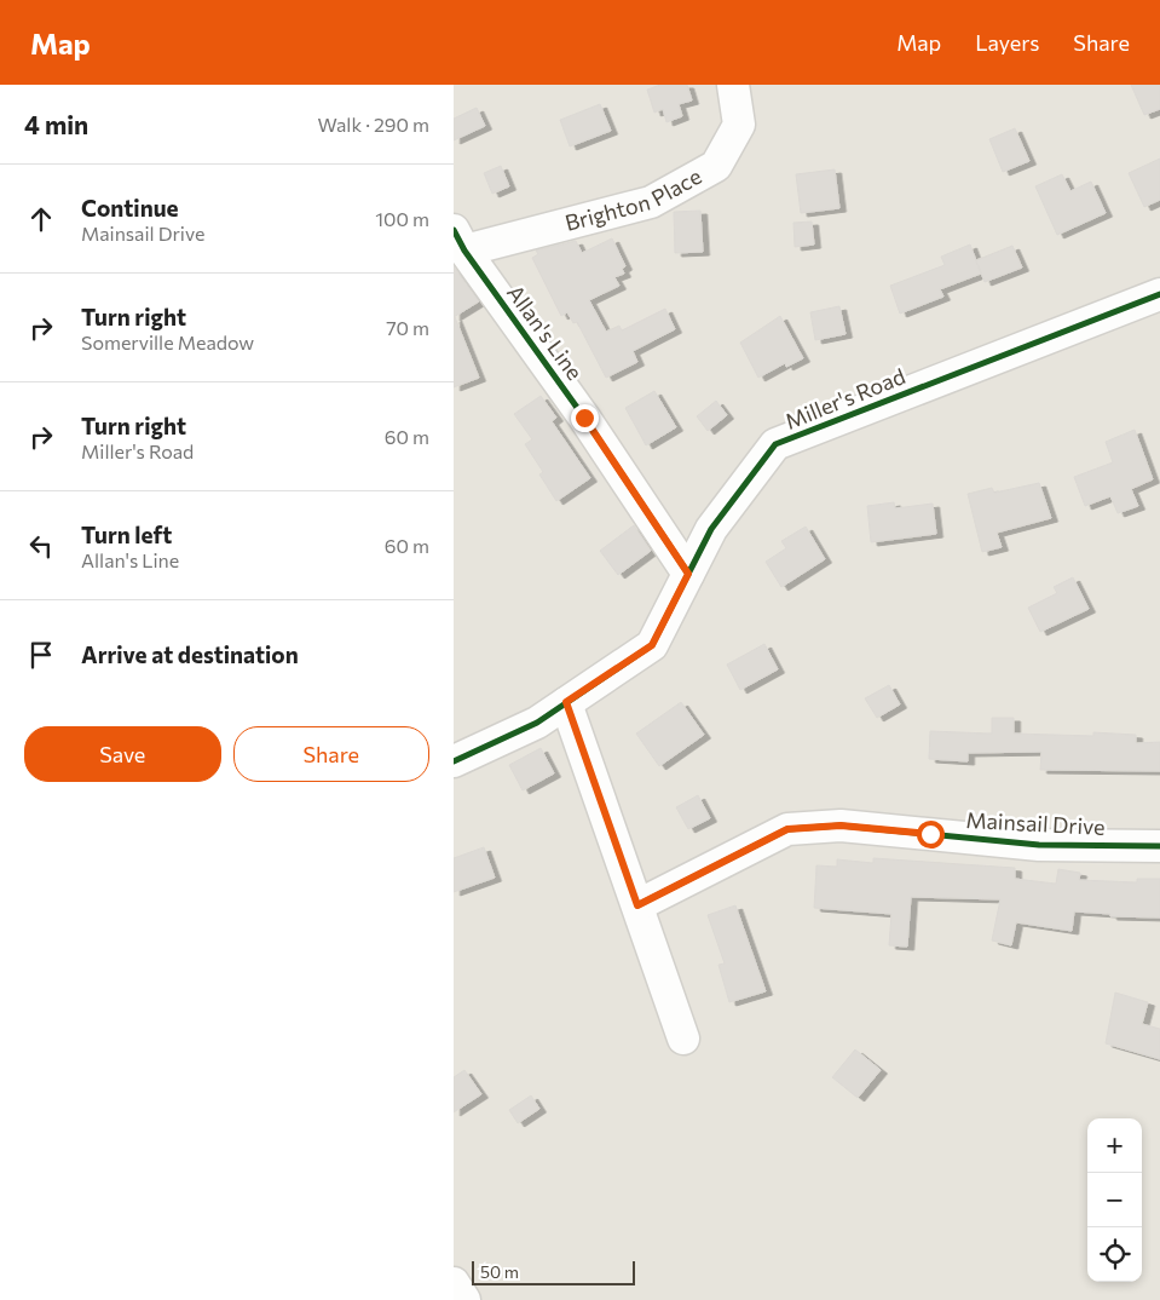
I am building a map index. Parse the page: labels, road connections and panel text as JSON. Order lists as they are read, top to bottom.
{
  "streets": {
    "street": [
      "Brighton Place",
      "Allan's Line",
      "Miller's Road",
      "Mainsail Drive"
    ]
  },
  "crossings": [
    ["Brighton Place", "Allan's Line"],
    ["Allan's Line", "Miller's Road"]
  ],
  "scale_bar": "50 m",
  "page": {
    "header": "Map",
    "nav": ["Map", "Layers", "Share"],
    "heading": ["4 min", "Walk · 290 m"],
    "list": [
      ["Continue", "Mainsail Drive", "100 m"],
      ["Turn right", "Somerville Meadow", "70 m"],
      ["Turn right", "Miller's Road", "60 m"],
      ["Turn left", "Allan's Line", "60 m"],
      "Arrive at destination"
    ],
    "buttons": ["Save", "Share"],
    "map_buttons": ["+", "−"],
    "scale": "50 m"
  }
}
